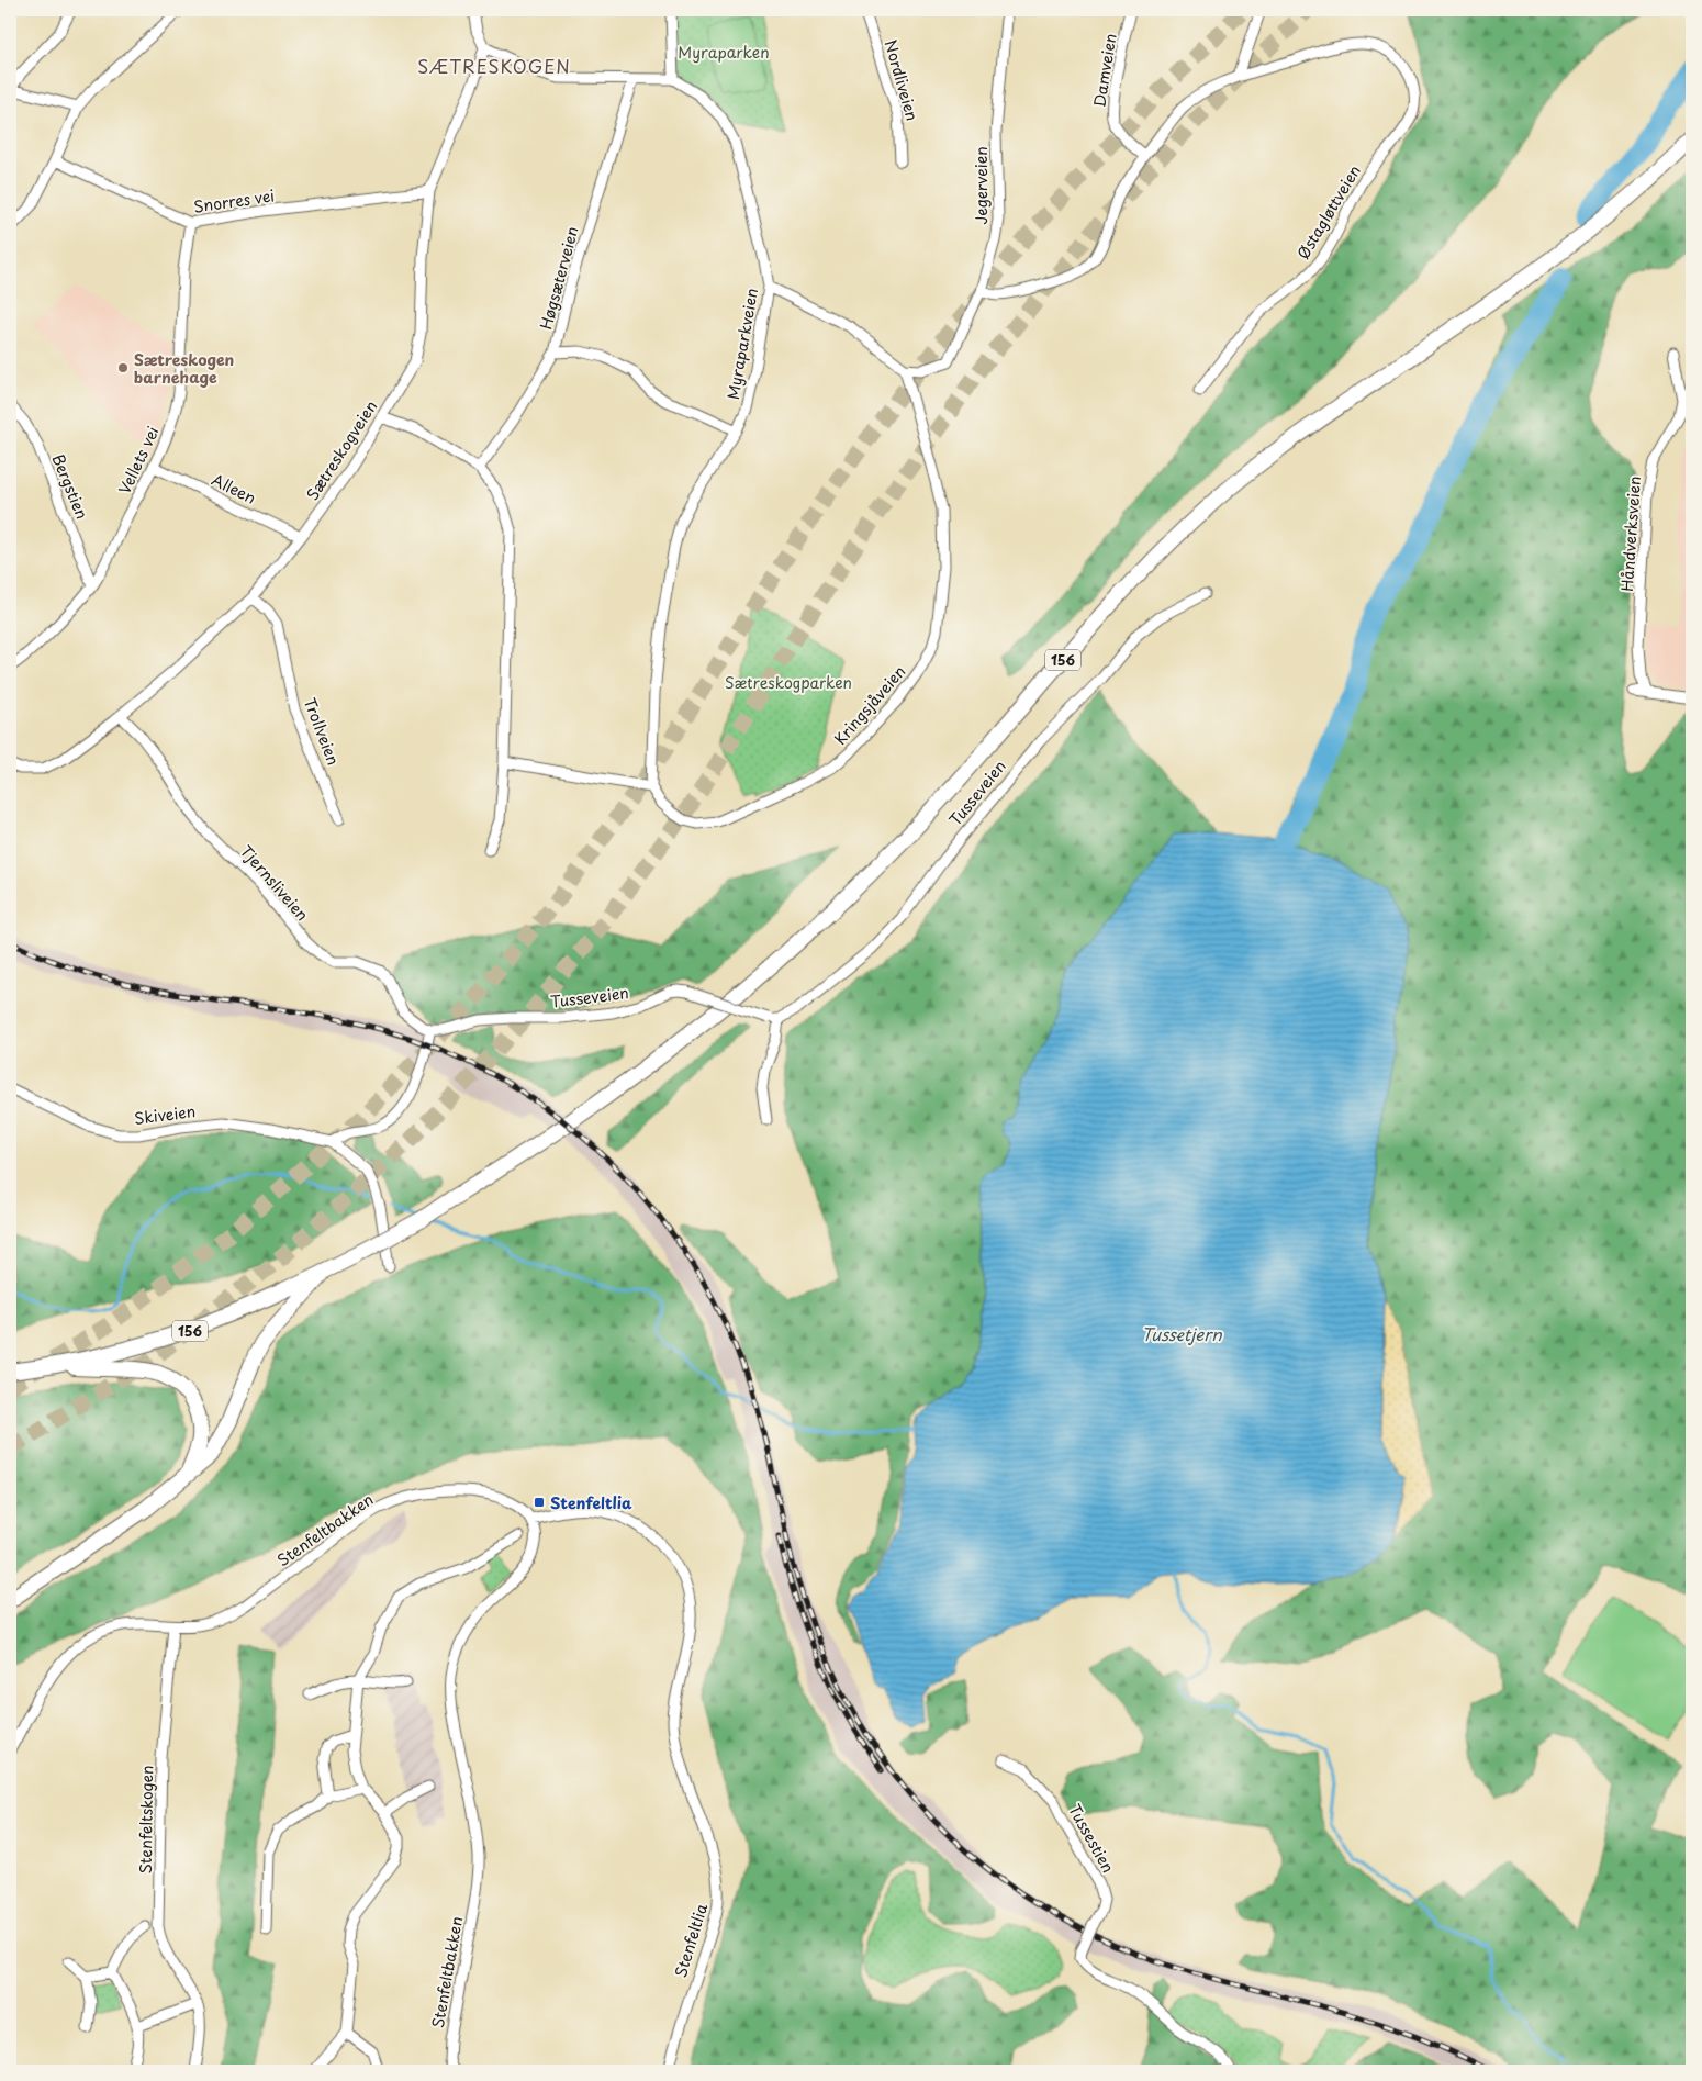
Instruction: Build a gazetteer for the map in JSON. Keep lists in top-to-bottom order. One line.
{"streets":{"main road":["156"],"street":["Damveien","Nordliveien","Jegerveien","Snorres vei","Østagløttveien","Høgsæterveien","Myraparkveien","Sætreskogveien","Vellets vei","Bergstien","Alleen","Håndverksveien","Kringsjåveien","Trollveien","Tusseveien","Tjernsliveien","Skiveien","Stenfeltbakken","Stenfeltskogen","Tussestien","Stenfeltlia"]},"crossings":[["Damveien","Østagløttveien"],["Jegerveien","Østagløttveien"],["Jegerveien","Kringsjåveien"],["Snorres vei","Sætreskogveien"],["Snorres vei","Vellets vei"],["Myraparkveien","Kringsjåveien"],["Sætreskogveien","Alleen"],["Sætreskogveien","Trollveien"],["Sætreskogveien","Tjernsliveien"],["Vellets vei","Bergstien"],["Vellets vei","Alleen"],["Tusseveien","Tjernsliveien"],["Stenfeltbakken","Stenfeltskogen"],["Stenfeltbakken","Stenfeltlia"]],"districts":["SÆTRESKOGEN"],"water":["Tussetjern"],"parks":["Myraparken","Sætreskogparken"],"places":{"other":["Sætreskogen barnehage"],"transit":["Stenfeltlia"]}}
